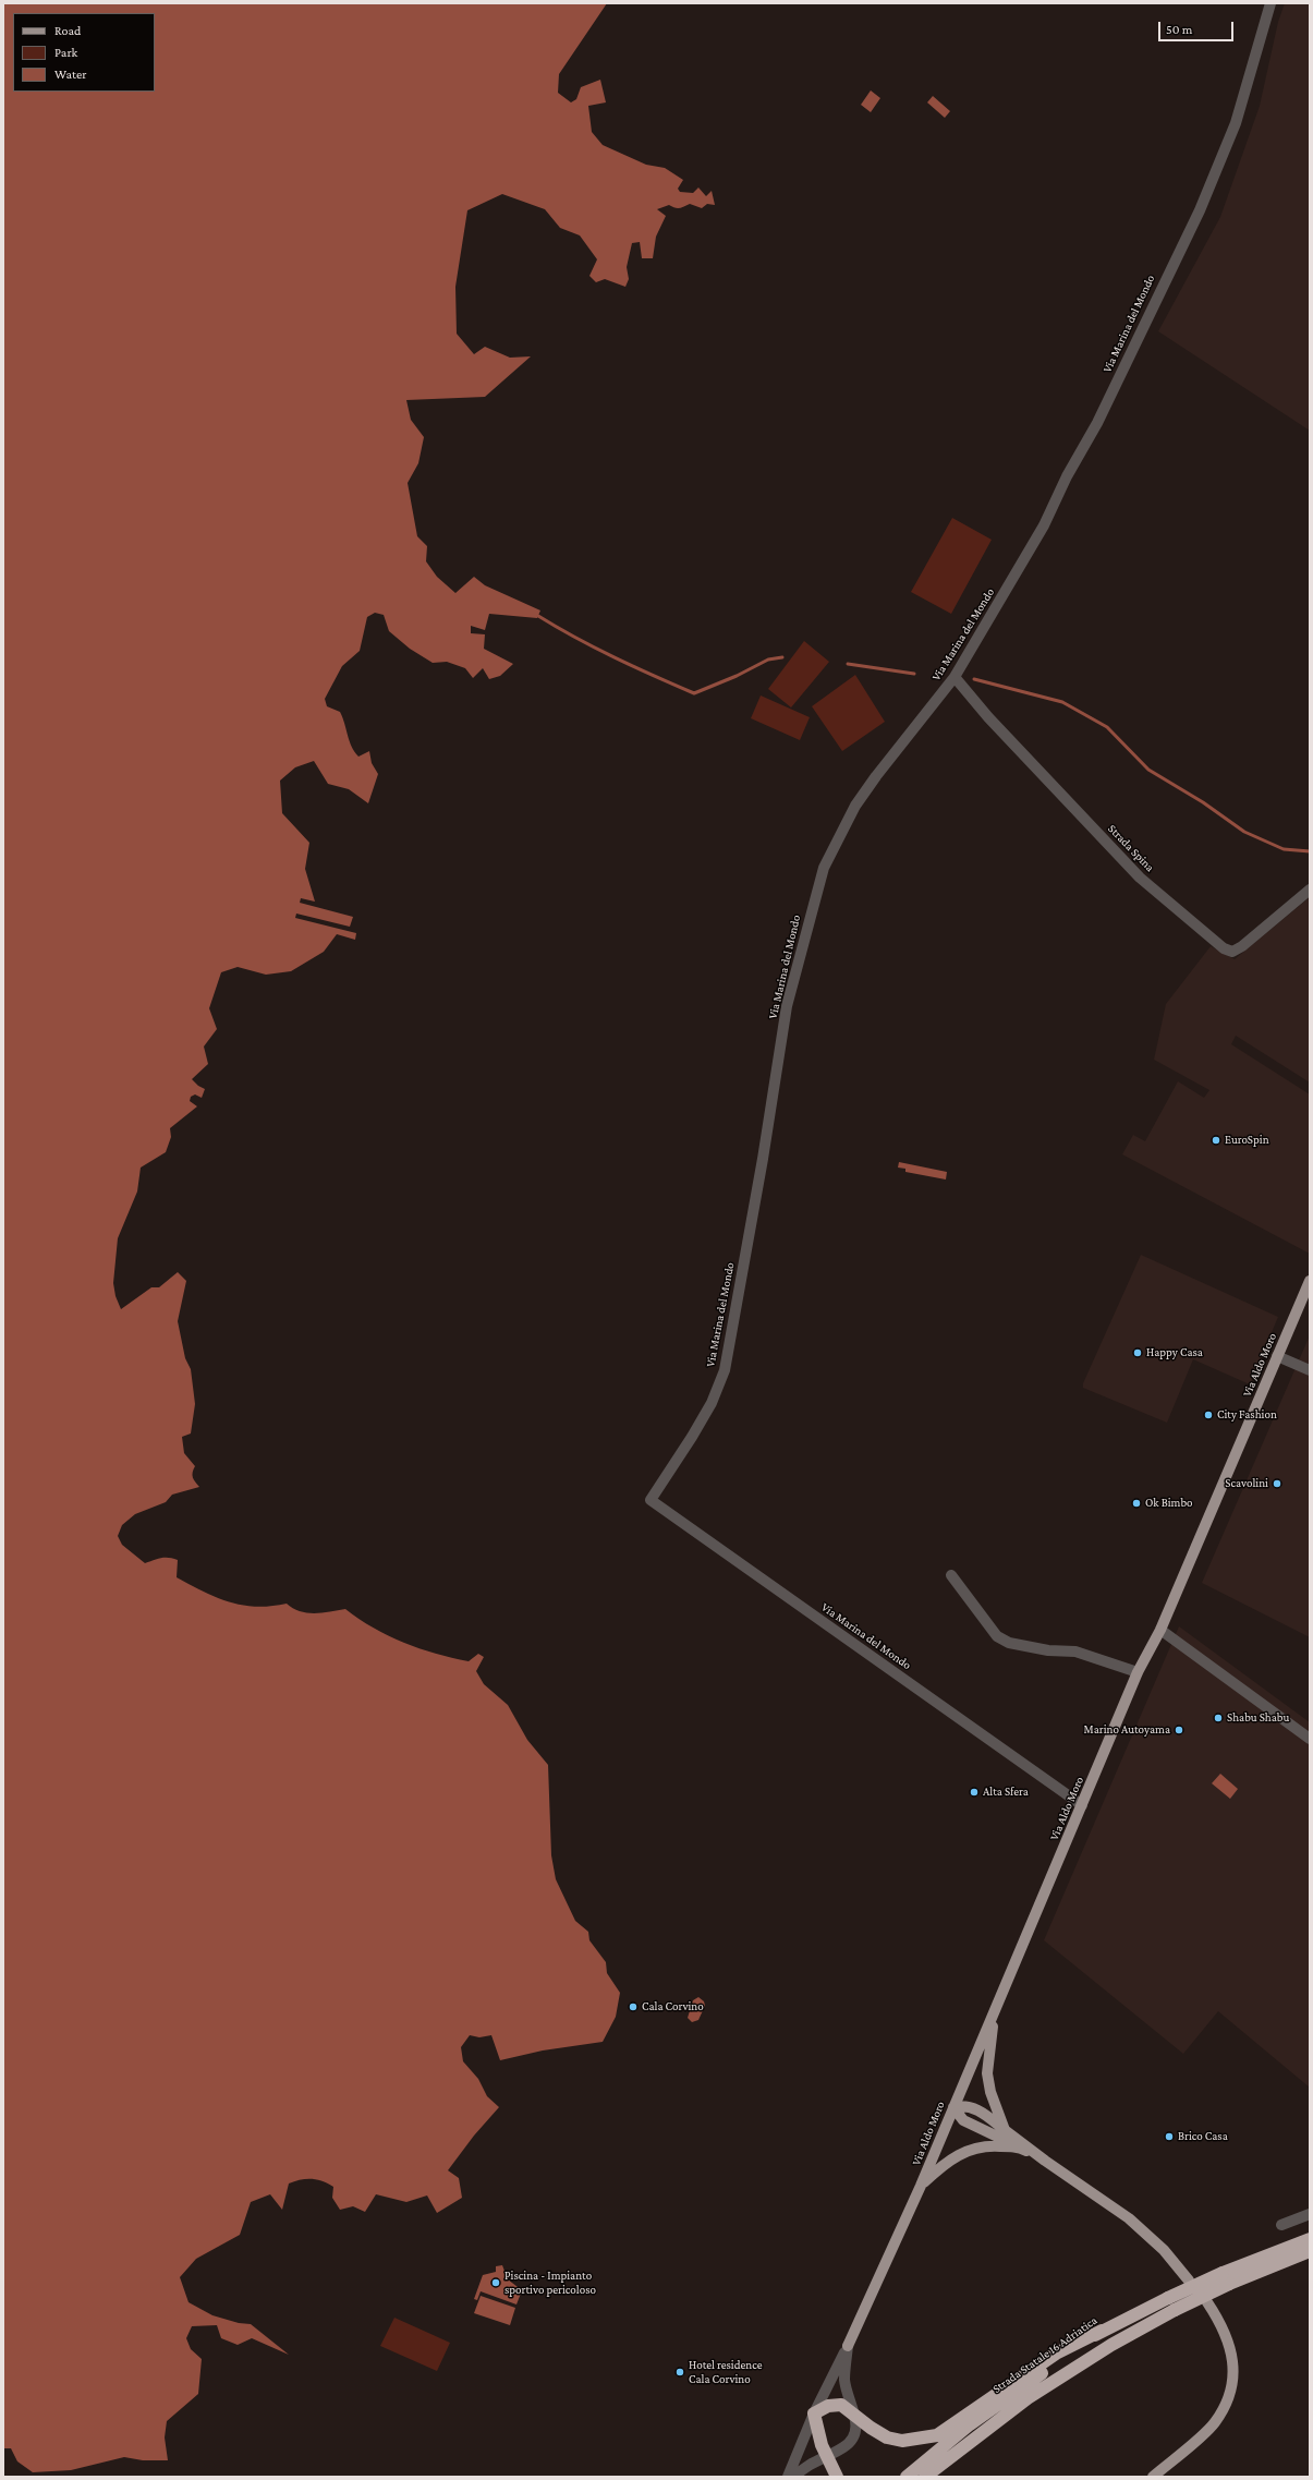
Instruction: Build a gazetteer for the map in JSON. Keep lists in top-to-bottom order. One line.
{"streets":{"highway":["Strada Statale 16 Adriatica"],"main road":["Via Aldo Moro"],"street":["Via Marina del Mondo","Strada Spina"]},"crossings":[["Via Marina del Mondo","Strada Spina"],["Via Marina del Mondo","Via Aldo Moro"]],"places":["EuroSpin","Happy Casa","City Fashion","Scavolini","Ok Bimbo","Shabu Shabu","Marino Autoyama","Alta Sfera","Cala Corvino","Brico Casa","Piscina - Impianto sportivo pericoloso","Hotel residence Cala Corvino"],"legend":["Road","Park","Water"],"scale_bar":"50 m"}
